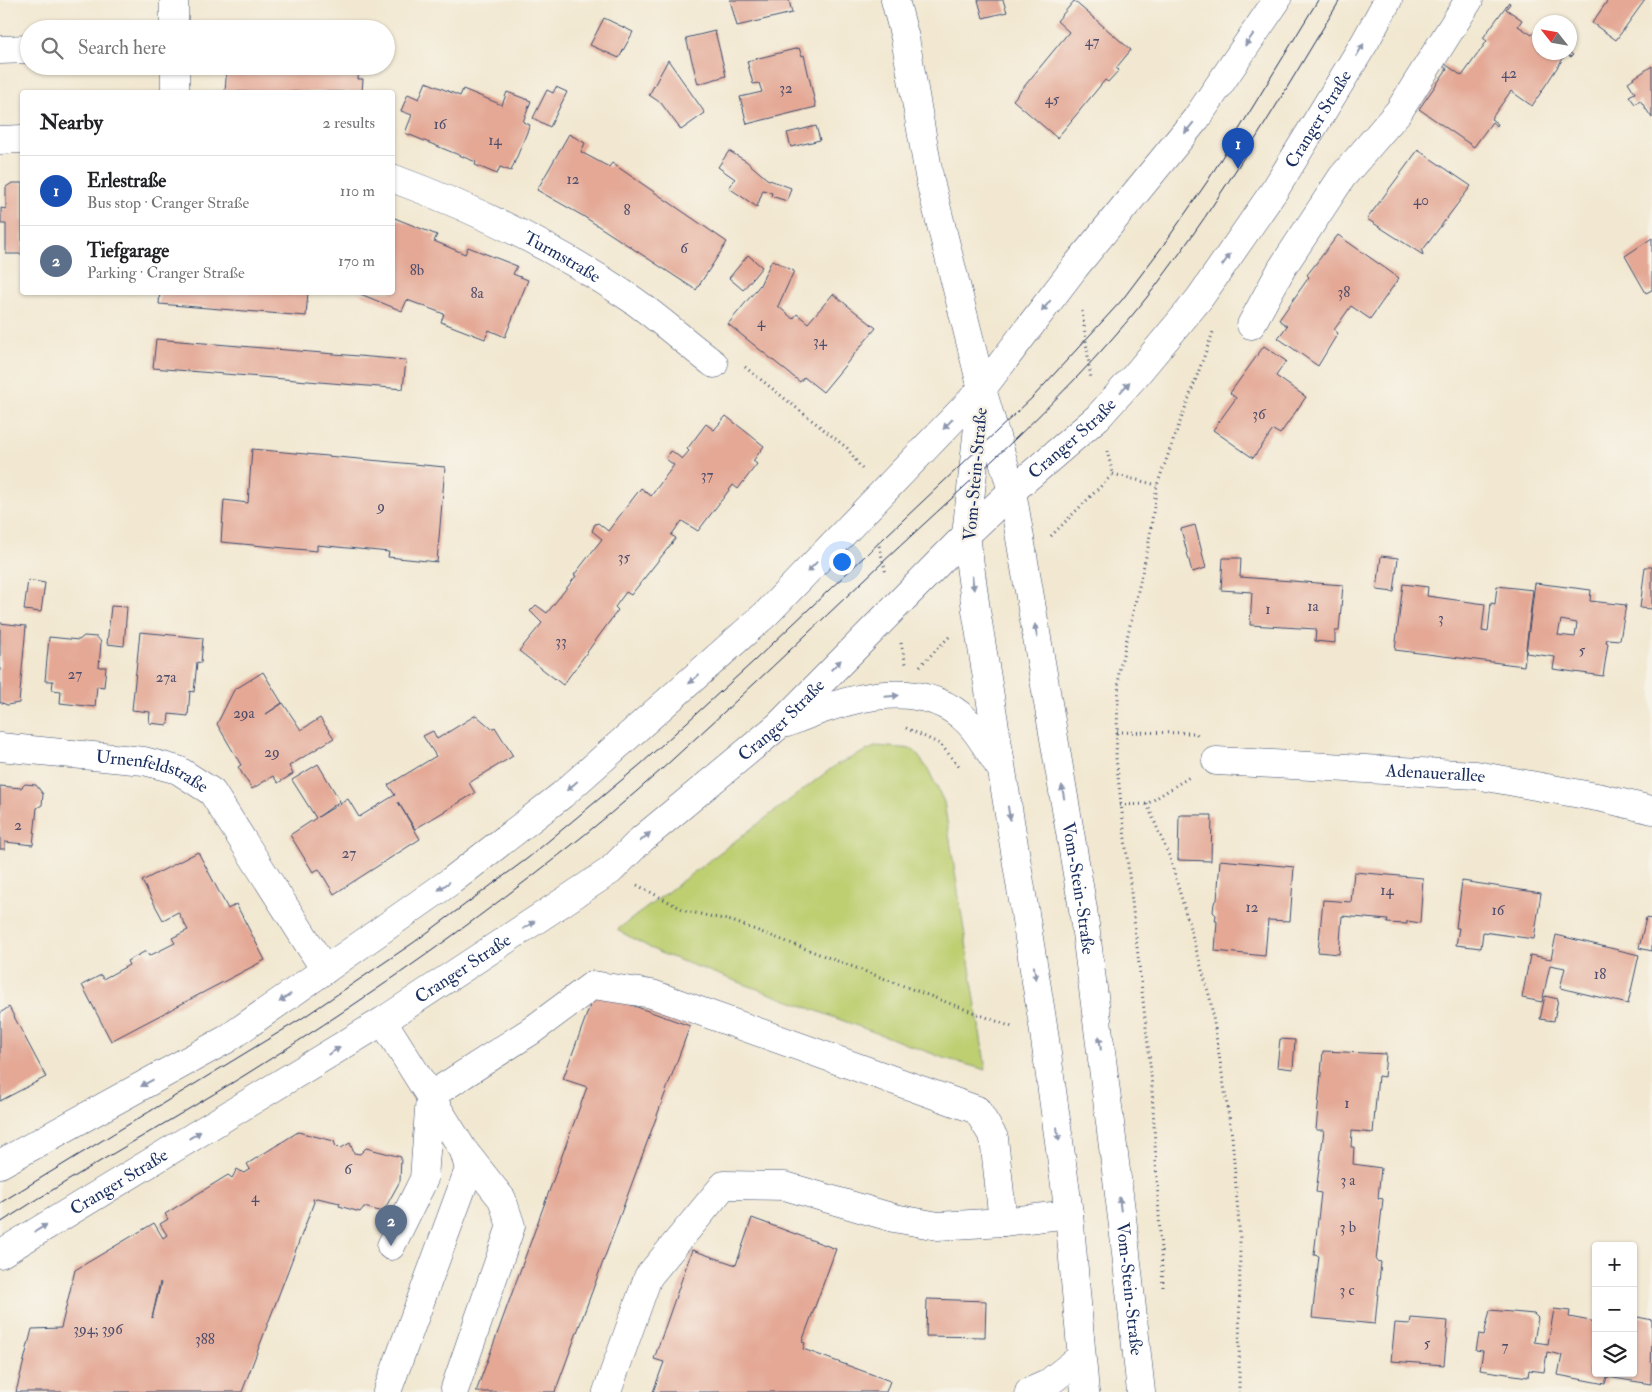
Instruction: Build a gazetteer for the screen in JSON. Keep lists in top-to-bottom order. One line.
{"streets":{"main road":["Cranger Straße","Turmstraße","Vom-Stein-Straße","Adenauerallee","Urnenfeldstraße"]},"crossings":[["Cranger Straße","Vom-Stein-Straße"]],"house_numbers":["47","42","32","45","16","14","12","40","8","6","8b","38","8a","4","34","36","37","9","35","1a","1","3","33","5","27","27a","29a","29","2","27","14","12","16","18","1","6","3 a","4","3 b","3 c","394; 396","388","5","7"],"north":"top left","page":{"search":"Search here","heading":["Nearby","2 results"],"pins":["1","2"],"list":[{"mark":"1","name":"Erlestraße","note":"Bus stop · Cranger Straße","value":"110 m"},{"mark":"2","name":"Tiefgarage","note":"Parking · Cranger Straße","value":"170 m"}],"map_buttons":["+","−"]}}
